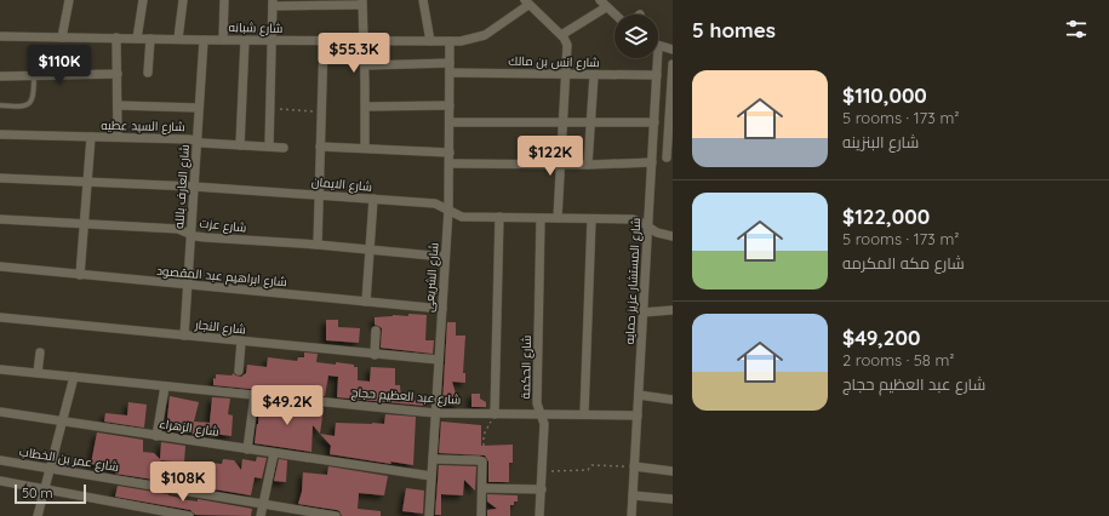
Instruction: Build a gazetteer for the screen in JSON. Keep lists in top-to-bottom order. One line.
{"streets":{"street":["شارع شبانه","شارع انس بن مالك","شارع السيد عطيه","شارع الايمان","شارع العارف بالله","شارع عزت","شارع ابراهيم عبد المقصود","شارع الشريعى","شارع المستشار عزيز حمايه","شارع النجار","شارع الحكمة","شارع عبد العظيم حجاج","شارع الزهراء","شارع عمر بن الخطاب"]},"crossings":[["شارع شبانه","شارع العارف بالله"],["شارع شبانه","شارع الشريعى"],["شارع انس بن مالك","شارع الشريعى"],["شارع انس بن مالك","شارع المستشار عزيز حمايه"],["شارع السيد عطيه","شارع العارف بالله"],["شارع الايمان","شارع العارف بالله"],["شارع الايمان","شارع الشريعى"],["شارع الايمان","شارع المستشار عزيز حمايه"],["شارع الايمان","شارع الحكمة"],["شارع العارف بالله","شارع عزت"],["شارع العارف بالله","شارع ابراهيم عبد المقصود"],["شارع العارف بالله","شارع النجار"],["شارع عزت","شارع الشريعى"],["شارع ابراهيم عبد المقصود","شارع الشريعى"],["شارع الشريعى","شارع النجار"],["شارع الشريعى","شارع عبد العظيم حجاج"],["شارع الشريعى","شارع الزهراء"],["شارع المستشار عزيز حمايه","شارع عبد العظيم حجاج"],["شارع الحكمة","شارع عبد العظيم حجاج"]],"scale_bar":"50 m","page":{"heading":"5 homes","price":["$55.3K","$110K","$122K","$49.2K","$108K"],"list":[{"name":"$110,000","note":"5 rooms · 173 m² · شارع البنزينه"},{"name":"$122,000","note":"5 rooms · 173 m² · شارع مكه المكرمه"},{"name":"$49,200","note":"2 rooms · 58 m² · شارع عبد العظيم حجاج"}],"scale":"50 m"}}
